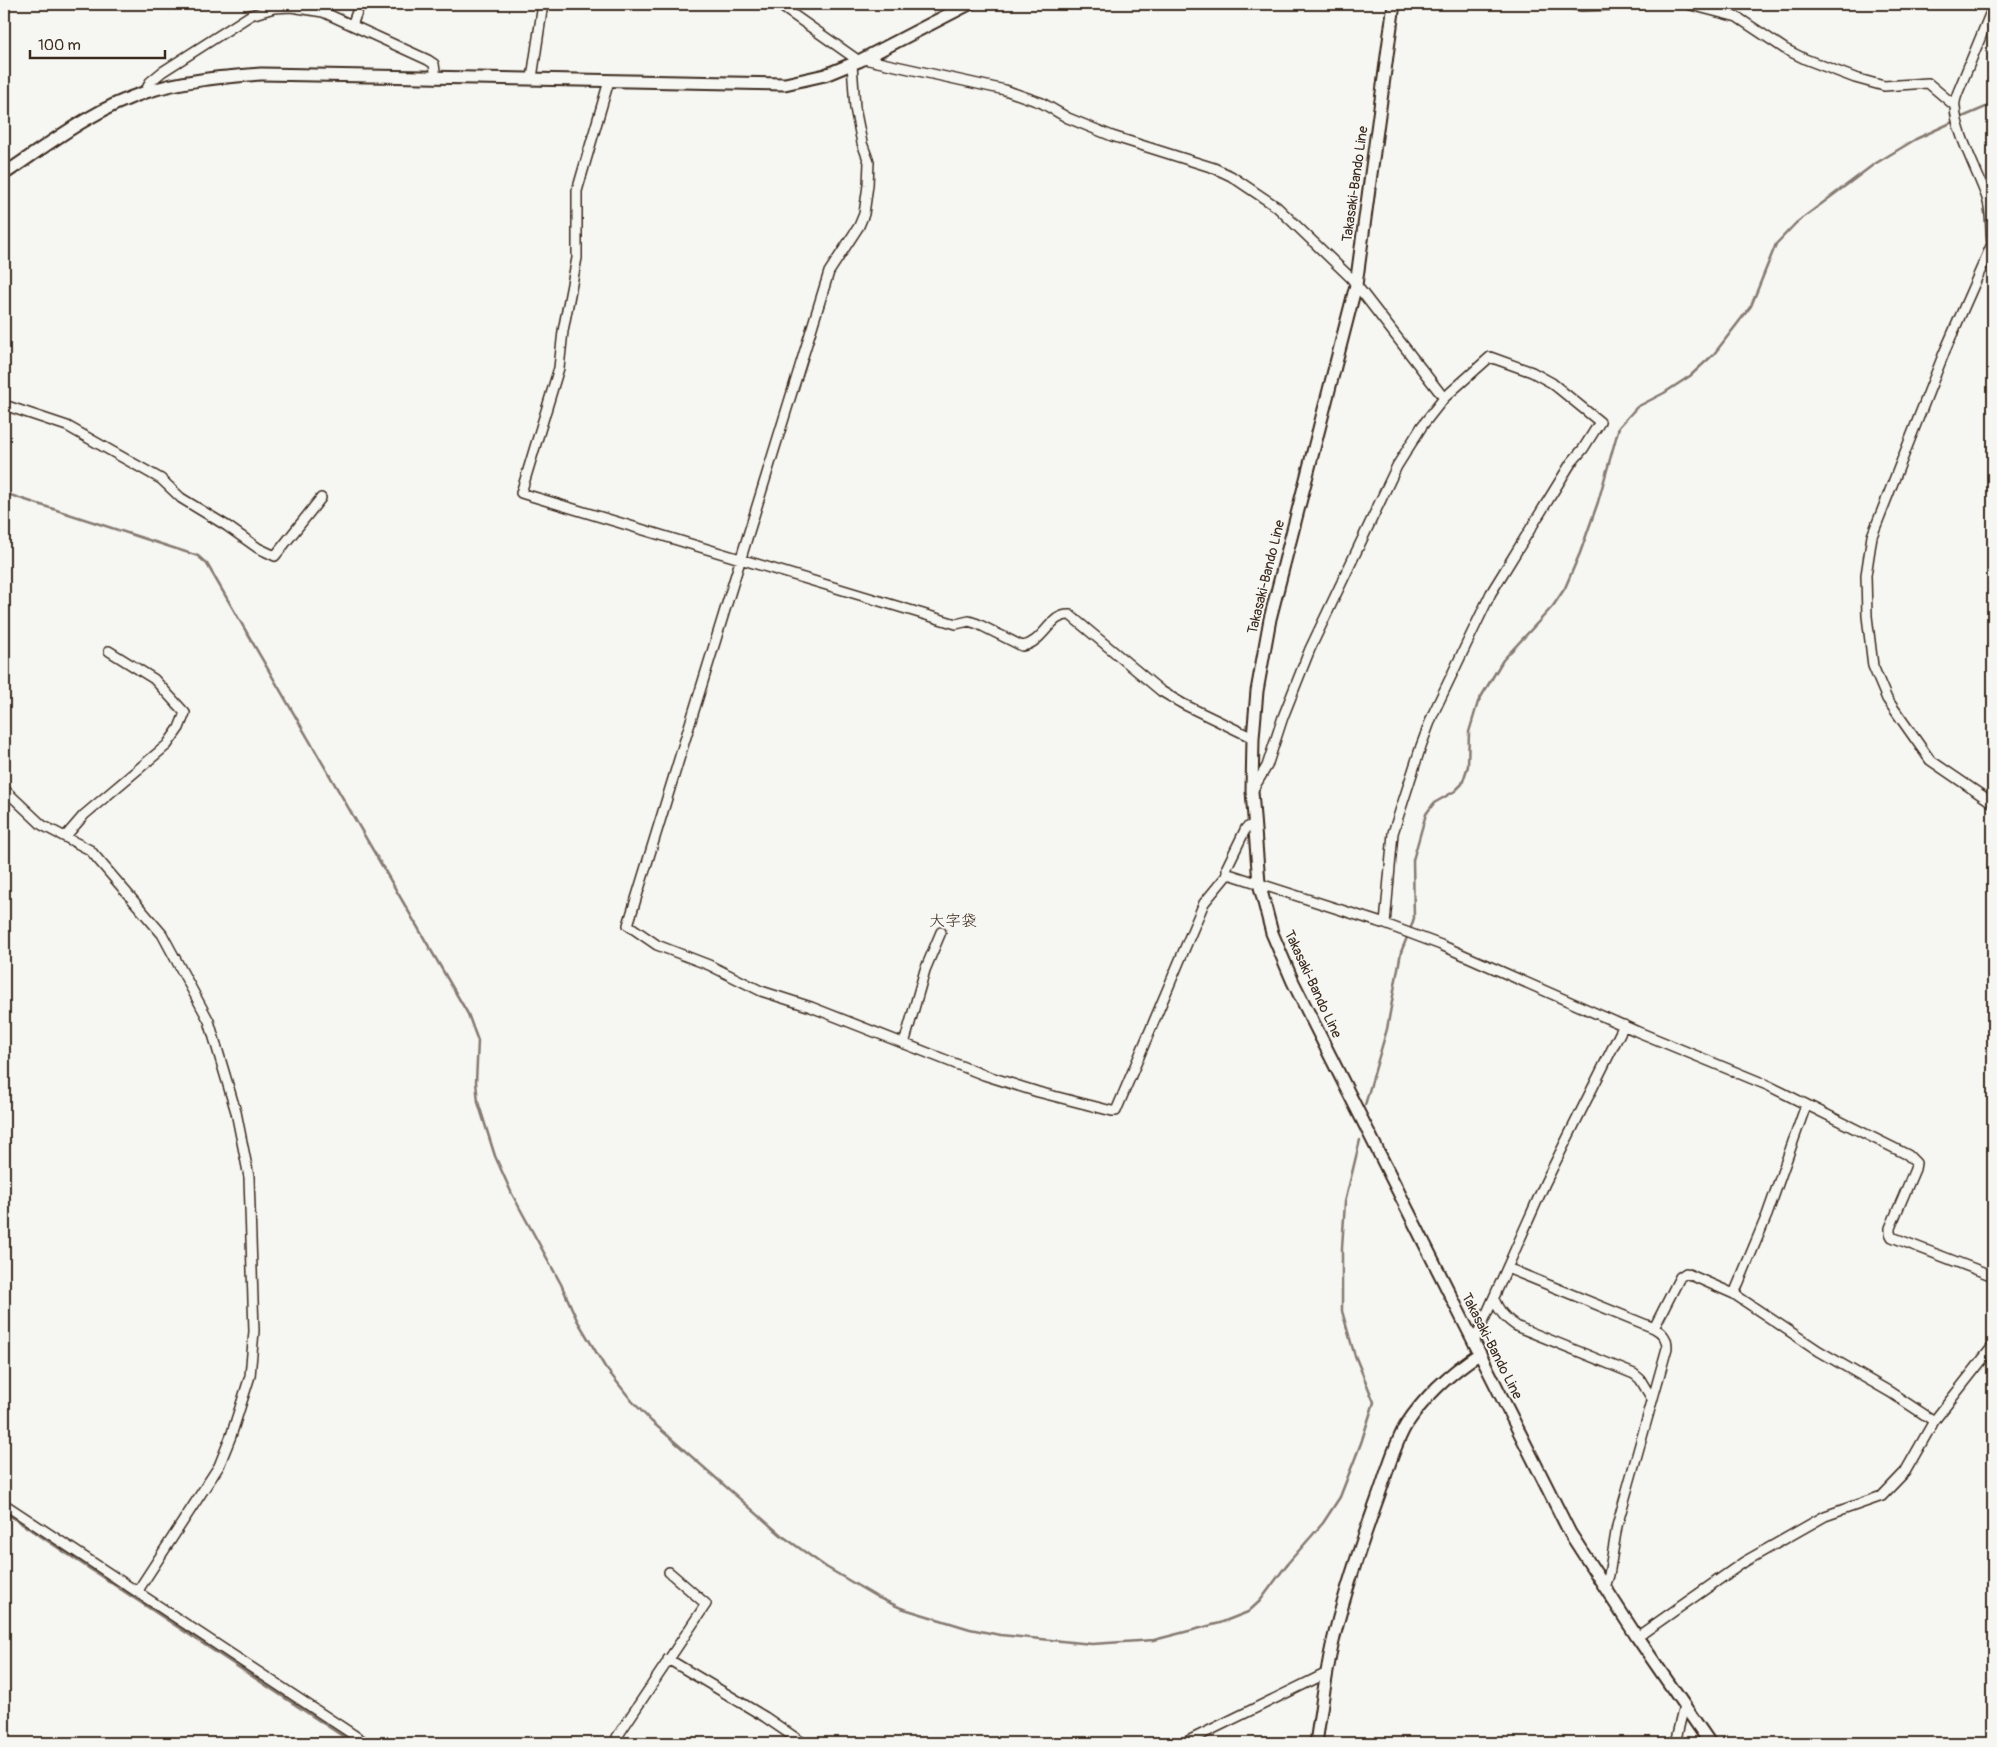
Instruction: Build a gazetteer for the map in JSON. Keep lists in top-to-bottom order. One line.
{"streets":{"main road":["Takasaki-Bando Line"]},"districts":["大字袋"],"scale_bar":"100 m"}
